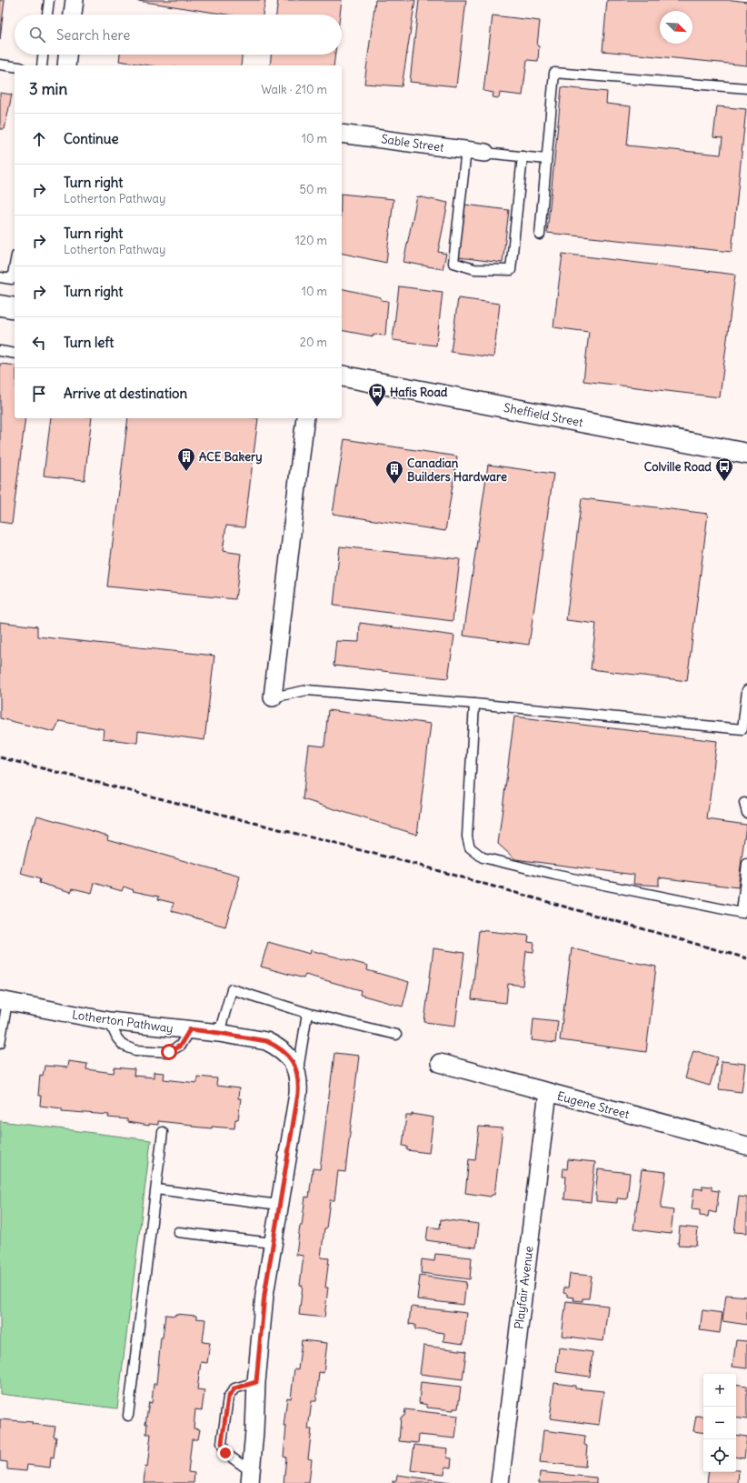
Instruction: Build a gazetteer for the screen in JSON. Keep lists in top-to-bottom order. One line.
{"streets":{"street":["Sable Street","Sheffield Street","Lotherton Pathway","Eugene Street","Playfair Avenue"]},"crossings":[["Eugene Street","Playfair Avenue"]],"places":{"bus stop":["Hafis Road","Colville Road"],"building":["ACE Bakery","Canadian Builders Hardware"]},"north":"bottom right","page":{"search":"Search here","heading":["3 min","Walk · 210 m"],"list":[["Continue","10 m"],["Turn right","Lotherton Pathway","50 m"],["Turn right","Lotherton Pathway","120 m"],["Turn right","10 m"],["Turn left","20 m"],"Arrive at destination"],"map_buttons":["+","−"]}}
